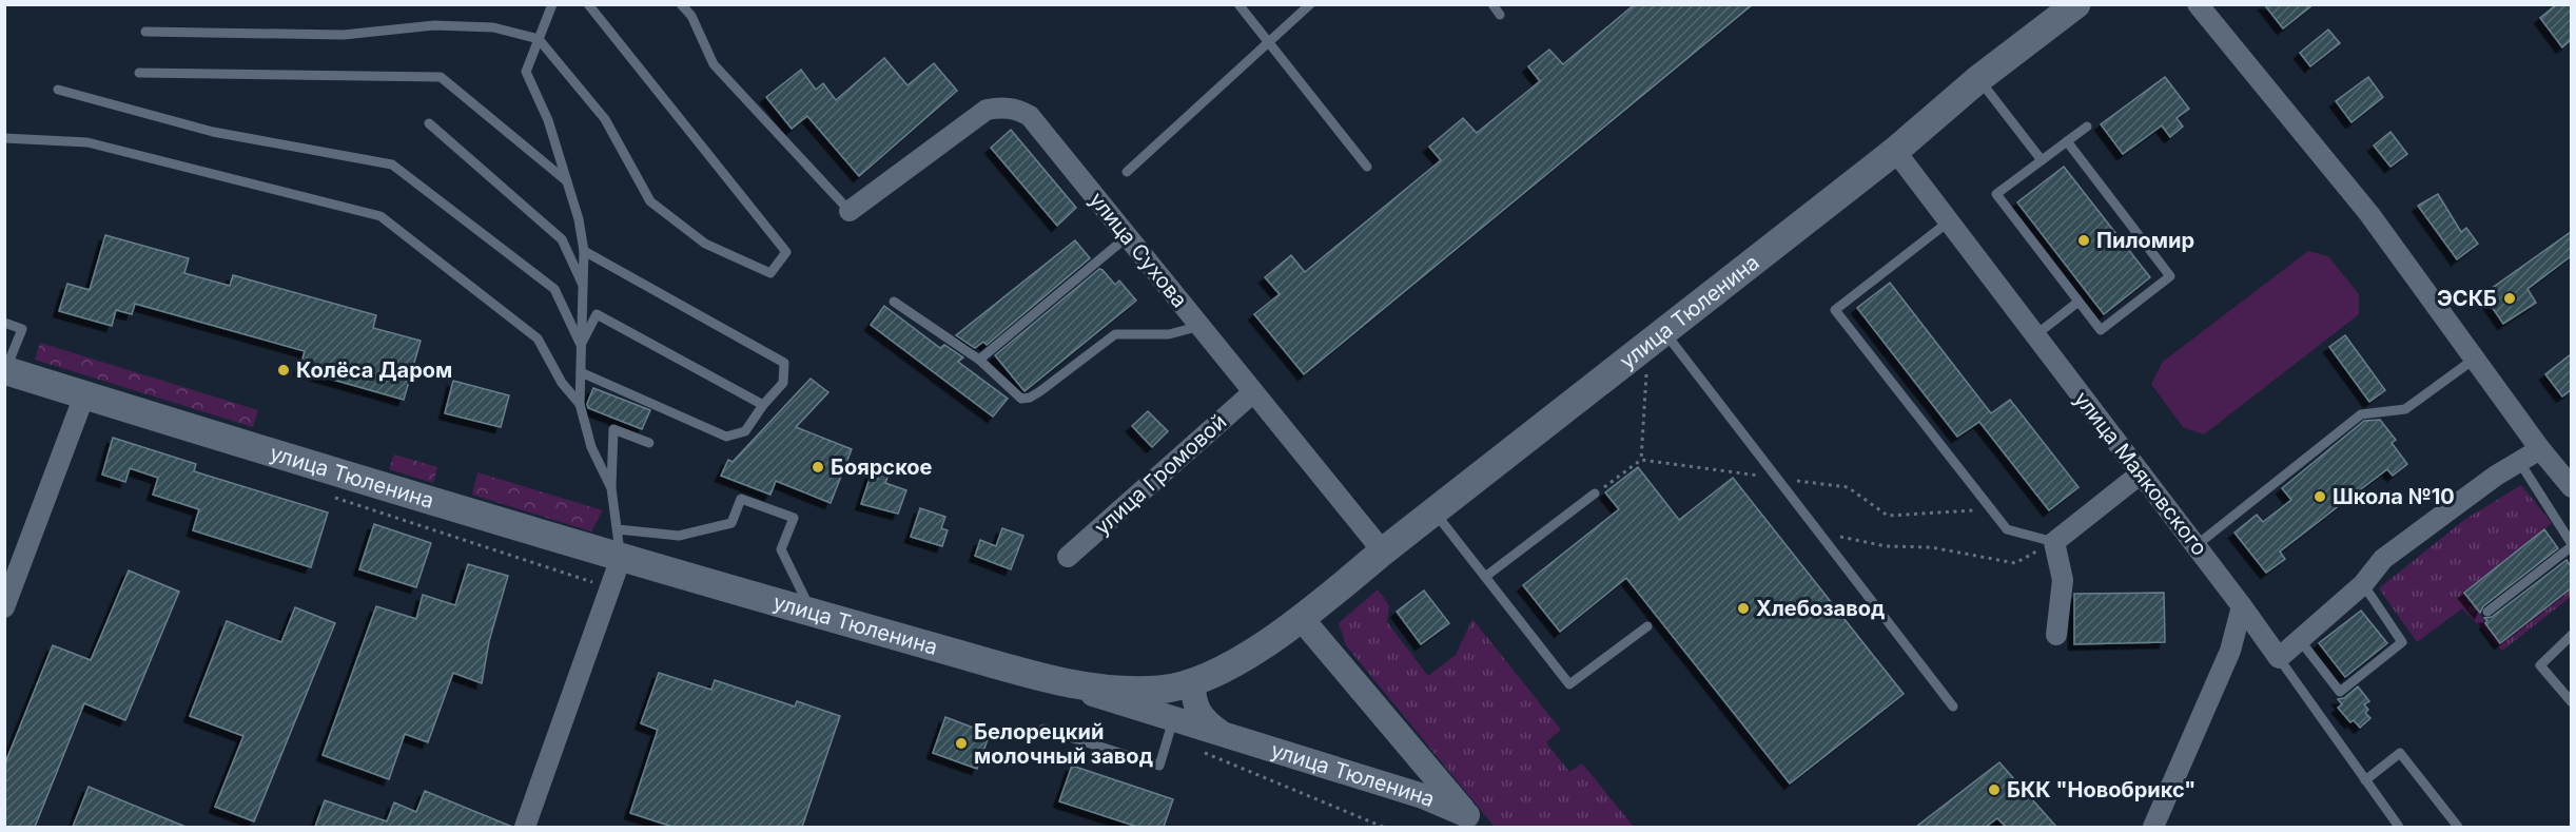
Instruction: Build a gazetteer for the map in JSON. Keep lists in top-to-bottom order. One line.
{"streets":{"main road":["улица Тюленина"],"street":["улица Сухова","улица Маяковского","улица Громовой"]},"crossings":[["улица Сухова","улица Тюленина"],["улица Сухова","улица Громовой"],["улица Тюленина","улица Маяковского"]],"places":["Пиломир","ЭСКБ","Колёса Даром","Боярское","Школа №10","Хлебозавод","Белорецкий молочный завод","БКК \"Новобрикс\""]}
